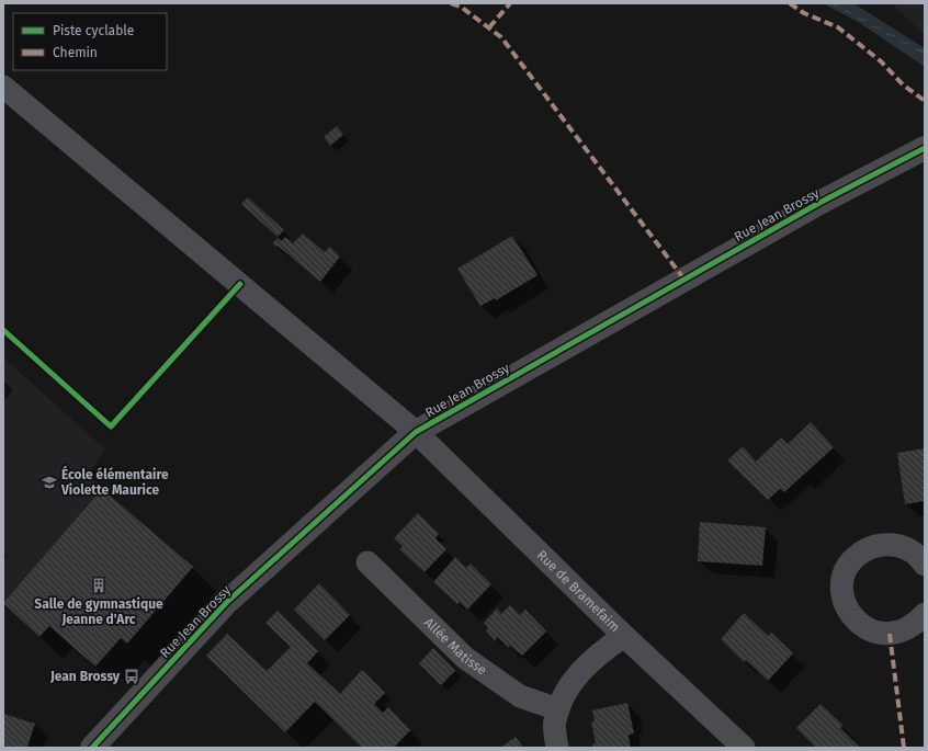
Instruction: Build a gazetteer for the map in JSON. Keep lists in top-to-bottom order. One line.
{"streets":{"street":["Rue Jean Brossy","Rue de Bramefaim","Allée Matisse"]},"crossings":[["Rue Jean Brossy","Rue de Bramefaim"]],"places":{"school or university":["École élémentaire Violette Maurice"],"building":["Salle de gymnastique Jeanne d'Arc"],"bus stop":["Jean Brossy"]},"legend":["Piste cyclable","Chemin"]}
